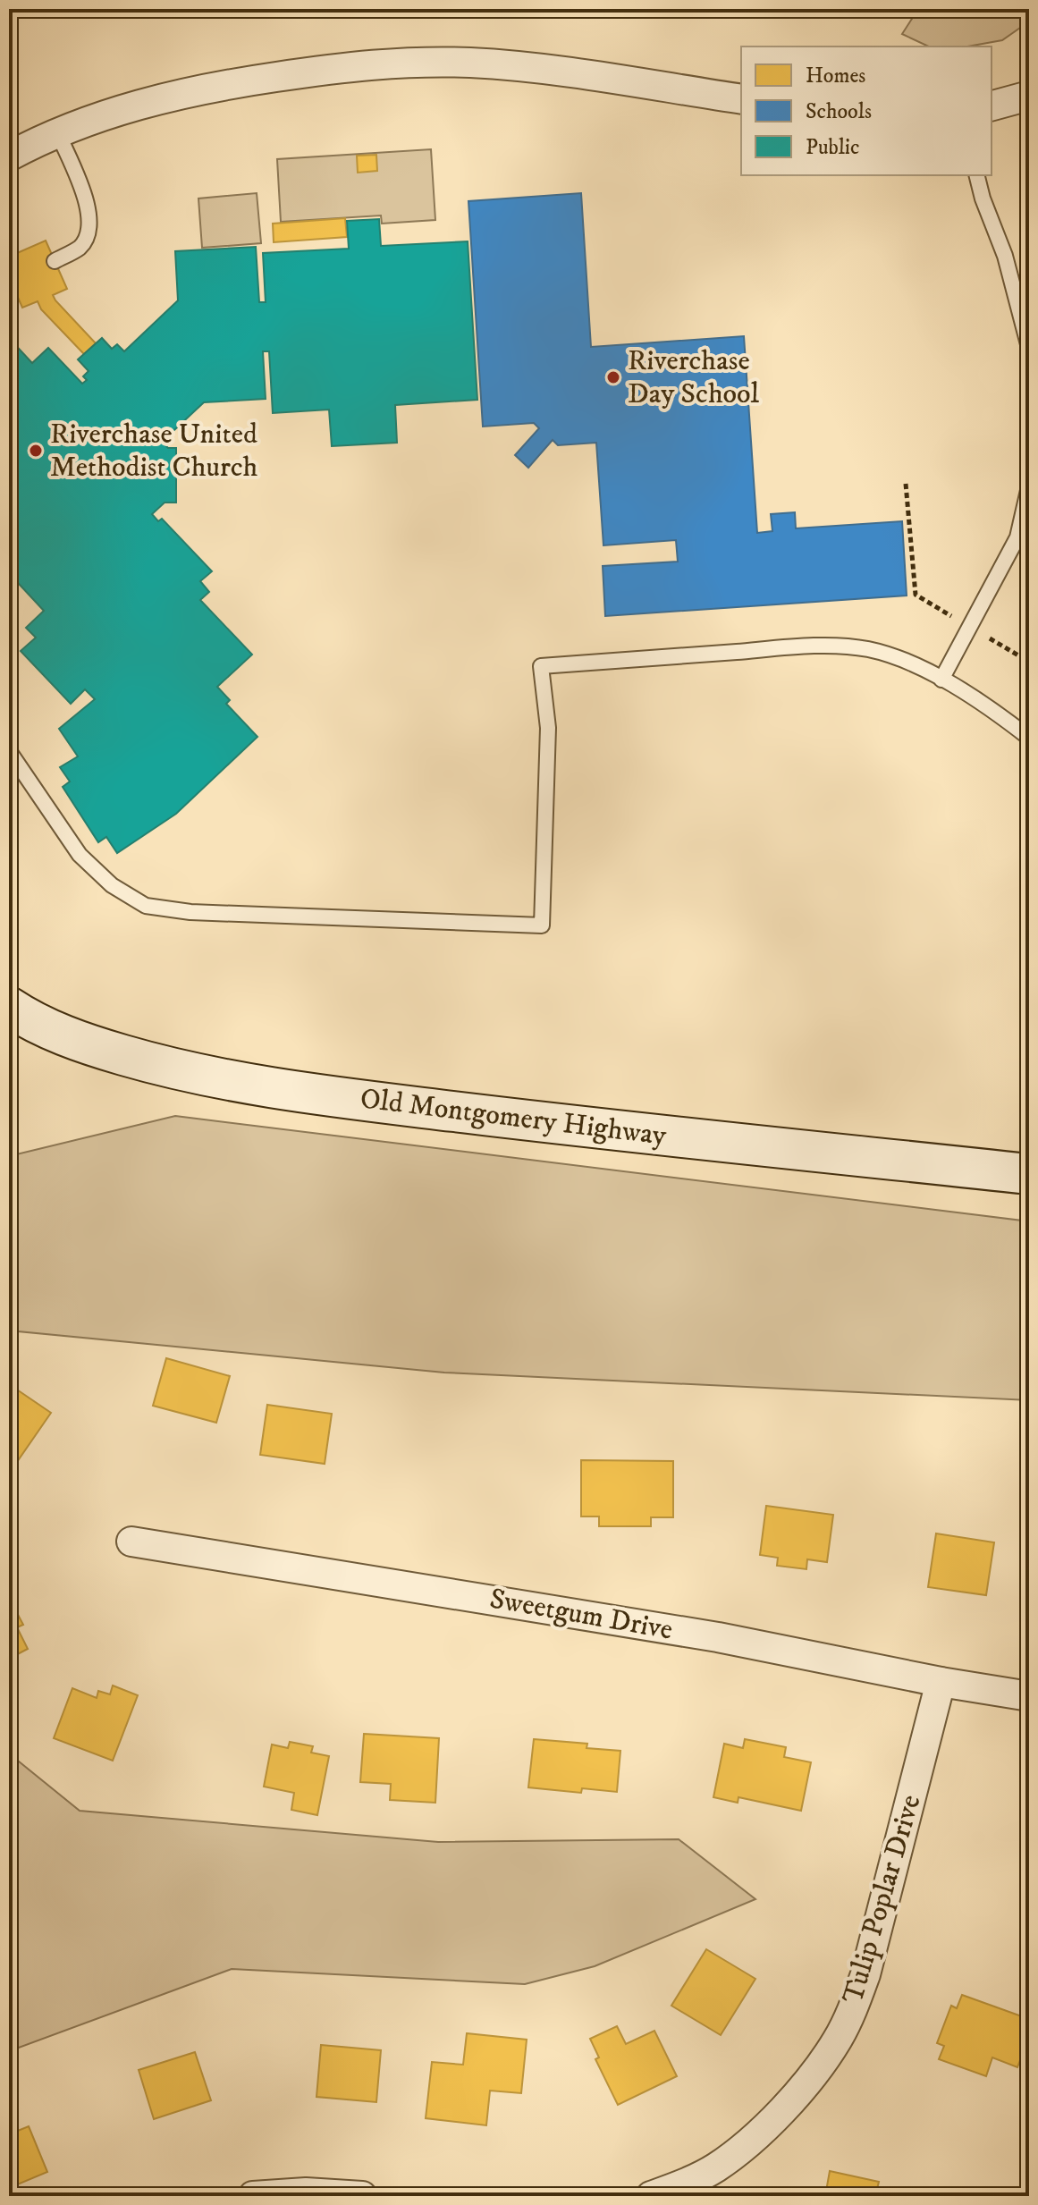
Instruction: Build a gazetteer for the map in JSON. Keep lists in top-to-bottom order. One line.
{"streets":{"street":["Old Montgomery Highway","Sweetgum Drive","Tulip Poplar Drive"]},"crossings":[["Sweetgum Drive","Tulip Poplar Drive"]],"places":["Riverchase Day School","Riverchase United Methodist Church"],"legend":["Homes","Schools","Public"]}
